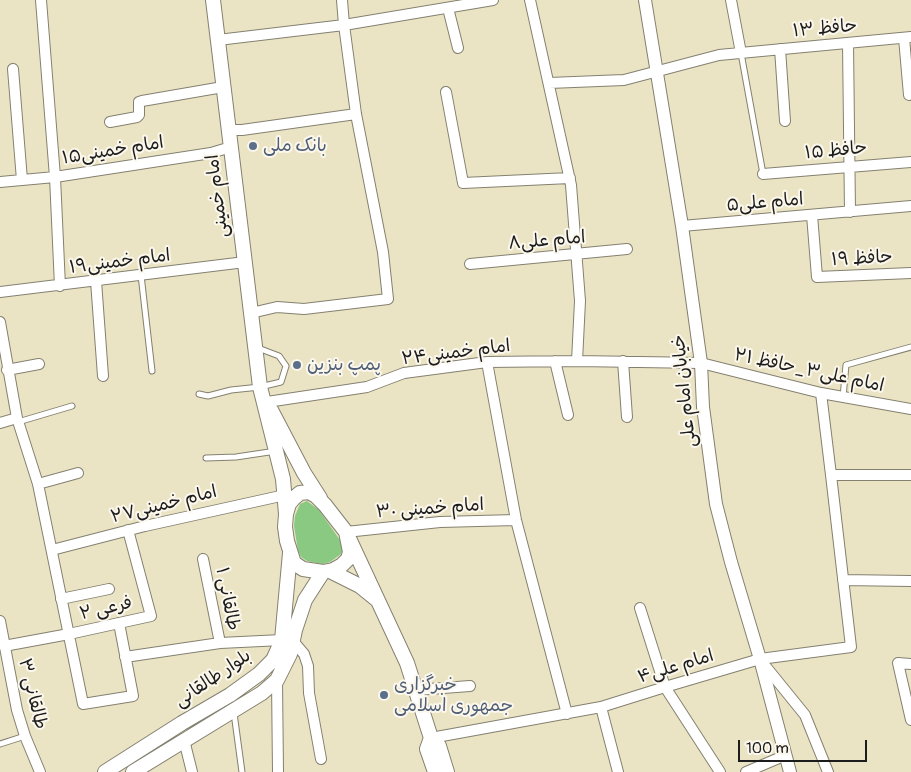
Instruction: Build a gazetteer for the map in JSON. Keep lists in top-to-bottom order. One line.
{"streets":{"main road":["امام خمینی","بلوار طالقانی"],"street":["حافظ ۱۳","امام خمینی۱۵","حافظ ۱۵","امام علی۵","امام علی۸","حافظ ۱۹","امام خمینی۱۹","امام خمینی۲۴","امام علی۳_حافظ ۲۱","خیابان امام علی","امام خمینی۲۷","امام خمینی ۳۰","طالقانی ۱","فرعی ۲","امام علی۴","طالقانی ۳"]},"crossings":[["حافظ ۱۳","خیابان امام علی"],["امام خمینی۱۵","امام خمینی"],["امام خمینی","امام خمینی۱۹"],["امام خمینی","امام خمینی۲۴"],["امام خمینی","امام خمینی۲۷"],["امام خمینی","امام خمینی ۳۰"],["امام خمینی","بلوار طالقانی"],["امام علی۵","حافظ ۱۹"],["امام علی۵","خیابان امام علی"],["امام خمینی۲۴","امام علی۳_حافظ ۲۱"],["امام علی۳_حافظ ۲۱","خیابان امام علی"],["خیابان امام علی","امام علی۴"],["امام خمینی۲۷","فرعی ۲"],["امام خمینی ۳۰","بلوار طالقانی"],["طالقانی ۱","بلوار طالقانی"],["فرعی ۲","طالقانی ۳"]],"places":["بانک ملی","پمپ بنزین","خبرگزاری جمهوری اسلامی"],"scale_bar":"100 m"}
